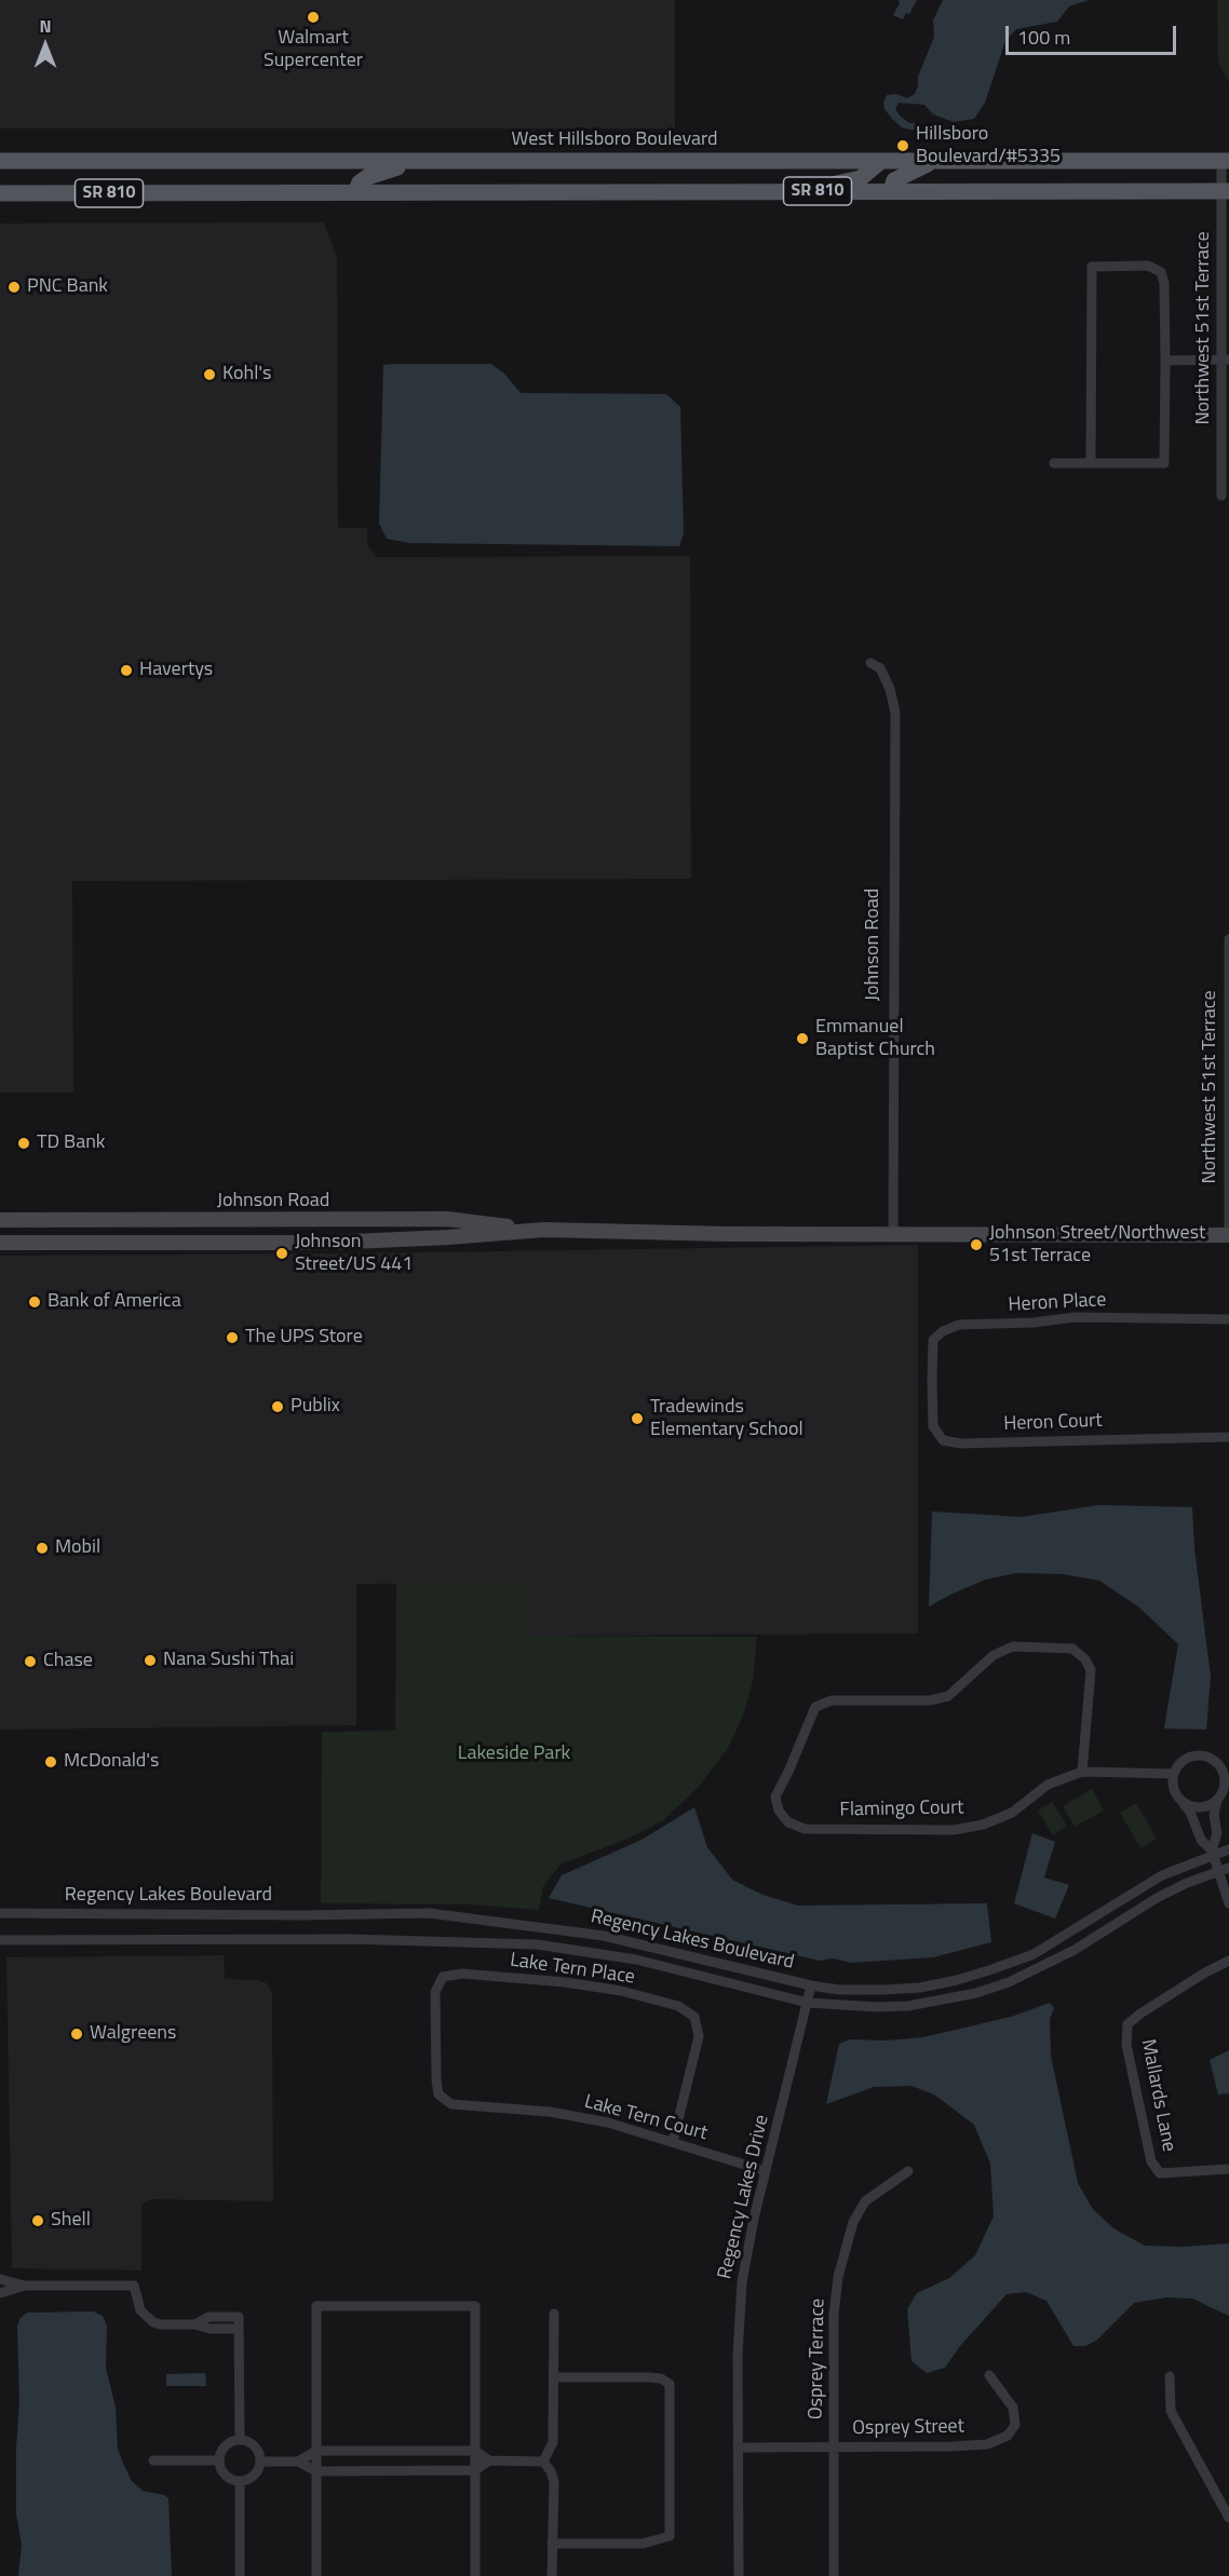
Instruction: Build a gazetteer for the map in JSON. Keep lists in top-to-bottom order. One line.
{"streets":{"main road":["West Hillsboro Boulevard","SR 810"],"street":["Northwest 51st Terrace","Johnson Road","Heron Place","Heron Court","Flamingo Court","Regency Lakes Boulevard","Lake Tern Place","Mallards Lane","Lake Tern Court","Regency Lakes Drive","Osprey Terrace","Osprey Street"]},"crossings":[["West Hillsboro Boulevard","Northwest 51st Terrace"],["SR 810","Northwest 51st Terrace"],["Northwest 51st Terrace","Johnson Road"],["Heron Place","Heron Court"],["Regency Lakes Boulevard","Regency Lakes Drive"],["Lake Tern Place","Lake Tern Court"],["Lake Tern Court","Regency Lakes Drive"],["Regency Lakes Drive","Osprey Street"],["Osprey Terrace","Osprey Street"]],"parks":["Lakeside Park"],"places":["Walmart Supercenter","Hillsboro Boulevard/#5335","PNC Bank","Kohl's","Havertys","Emmanuel Baptist Church","TD Bank","Johnson Street/Northwest 51st Terrace","Johnson Street/US 441","Bank of America","The UPS Store","Publix","Tradewinds Elementary School","Mobil","Nana Sushi Thai","Chase","McDonald's","Walgreens","Shell"],"scale_bar":"100 m","north":"top"}
